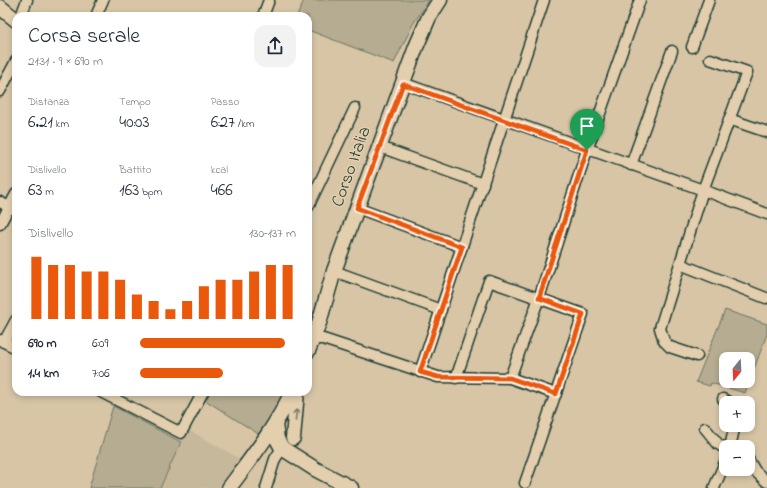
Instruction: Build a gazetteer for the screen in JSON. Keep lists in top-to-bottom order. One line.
{"streets":{"street":["Corso Italia"]},"north":"bottom","page":{"heading":["Corsa serale","21:31 · 9 × 690 m"],"stats":[["Distanza","6.21 km"],["Tempo","40:03"],["Passo","6:27 /km"],["Dislivello","63 m"],["Battito","163 bpm"],["kcal","466"]],"chart":["Dislivello","130–137 m"],"list":[{"name":"690 m","note":"6:09"},{"name":"1.4 km","note":"7:06"}],"map_buttons":["+","−"]}}
